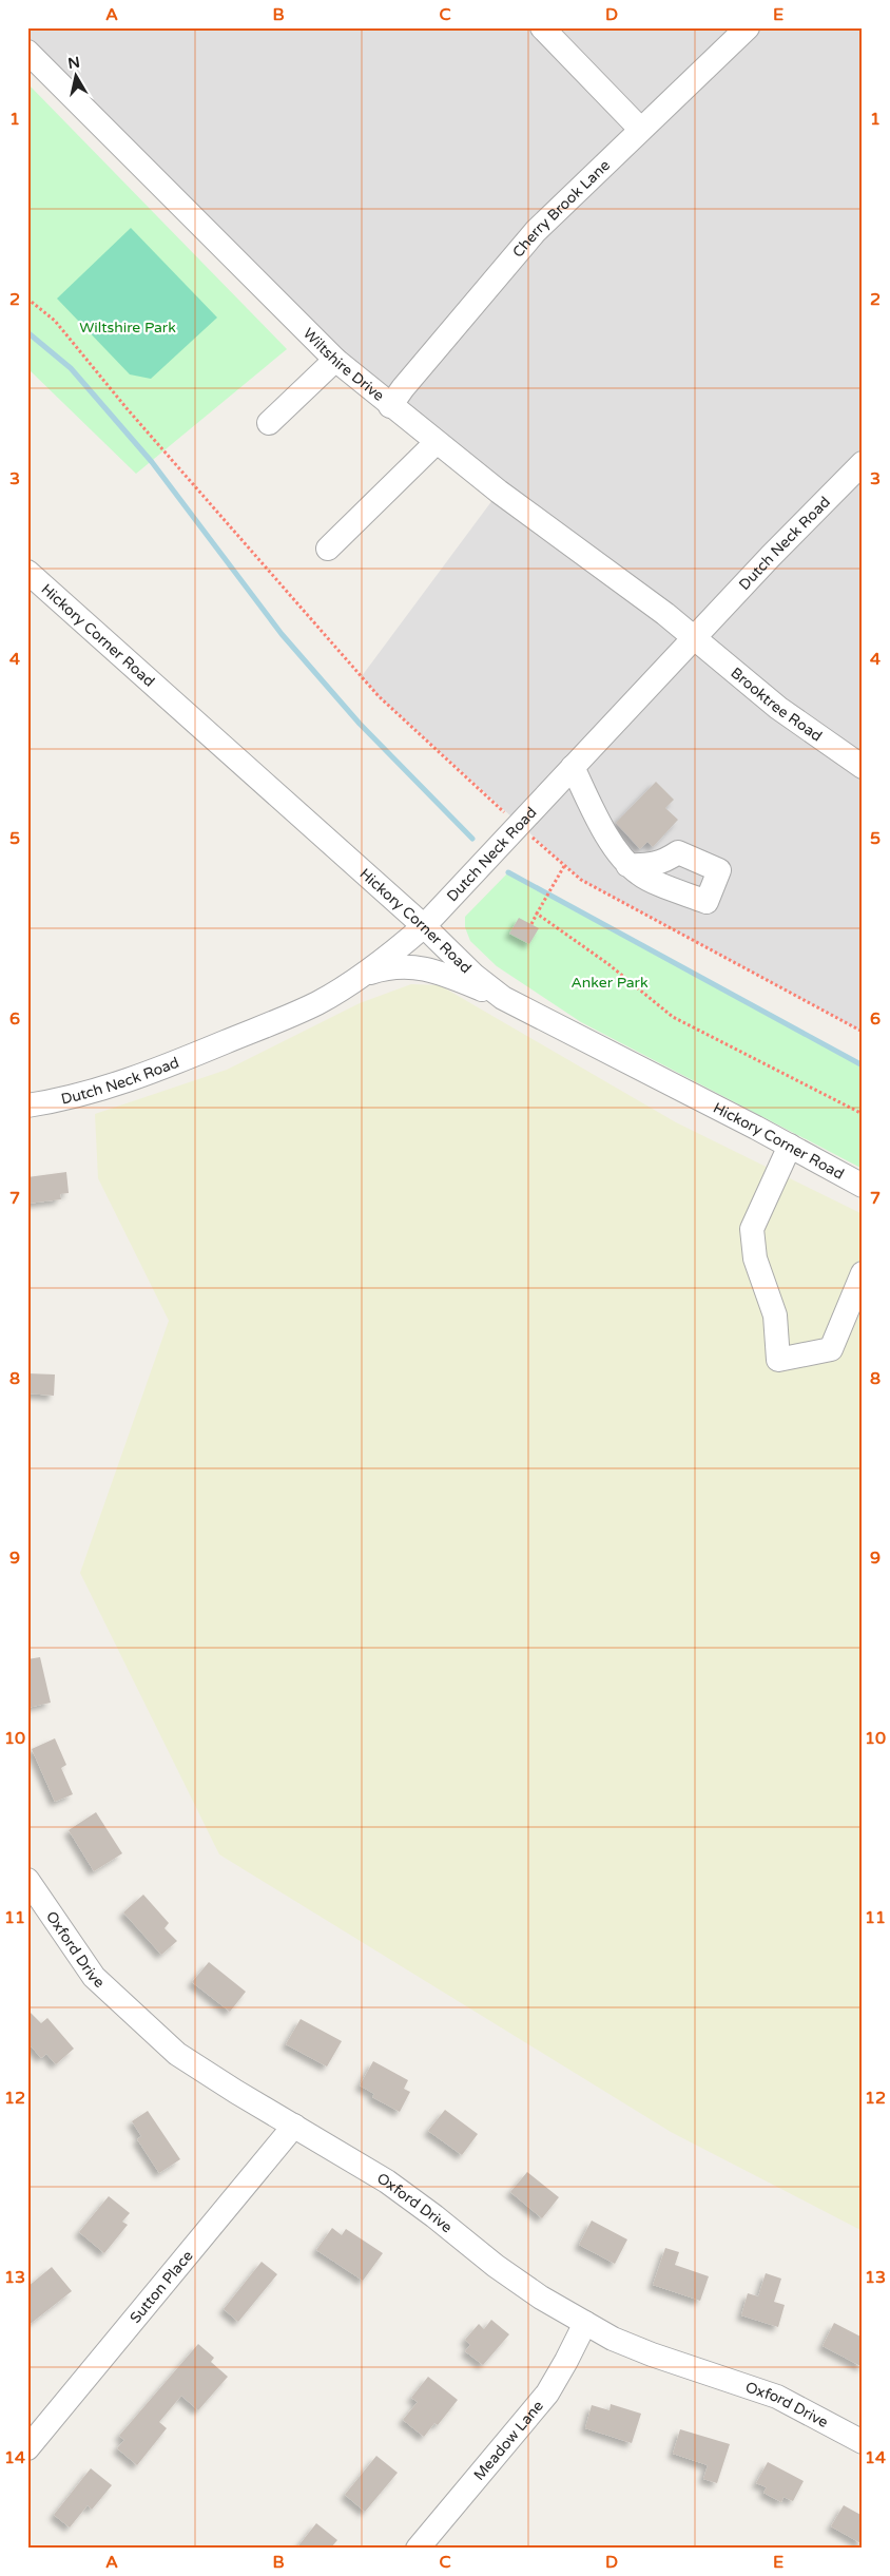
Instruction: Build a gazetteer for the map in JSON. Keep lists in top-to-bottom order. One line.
{"streets":{"street":["Cherry Brook Lane","Wiltshire Drive","Dutch Neck Road","Hickory Corner Road","Brooktree Road","Oxford Drive","Sutton Place","Meadow Lane"]},"crossings":[["Cherry Brook Lane","Wiltshire Drive"],["Wiltshire Drive","Dutch Neck Road"],["Wiltshire Drive","Brooktree Road"],["Dutch Neck Road","Hickory Corner Road"],["Dutch Neck Road","Brooktree Road"],["Oxford Drive","Sutton Place"],["Oxford Drive","Meadow Lane"]],"parks":["Wiltshire Park","Anker Park"],"north":"top","grid":{"columns":["A","B","C","D","E"],"rows":["1","2","3","4","5","6","7","8","9","10","11","12","13","14"]}}
